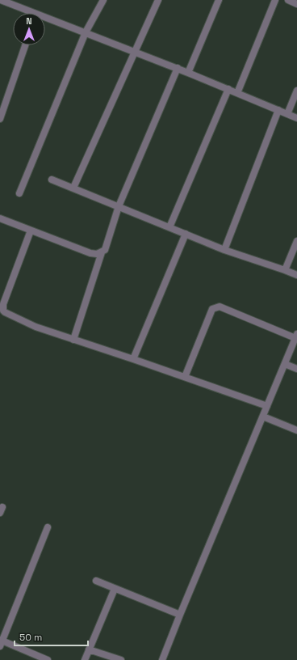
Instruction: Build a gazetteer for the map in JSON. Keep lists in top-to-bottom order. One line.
{"scale_bar":"50 m","north":"top"}
